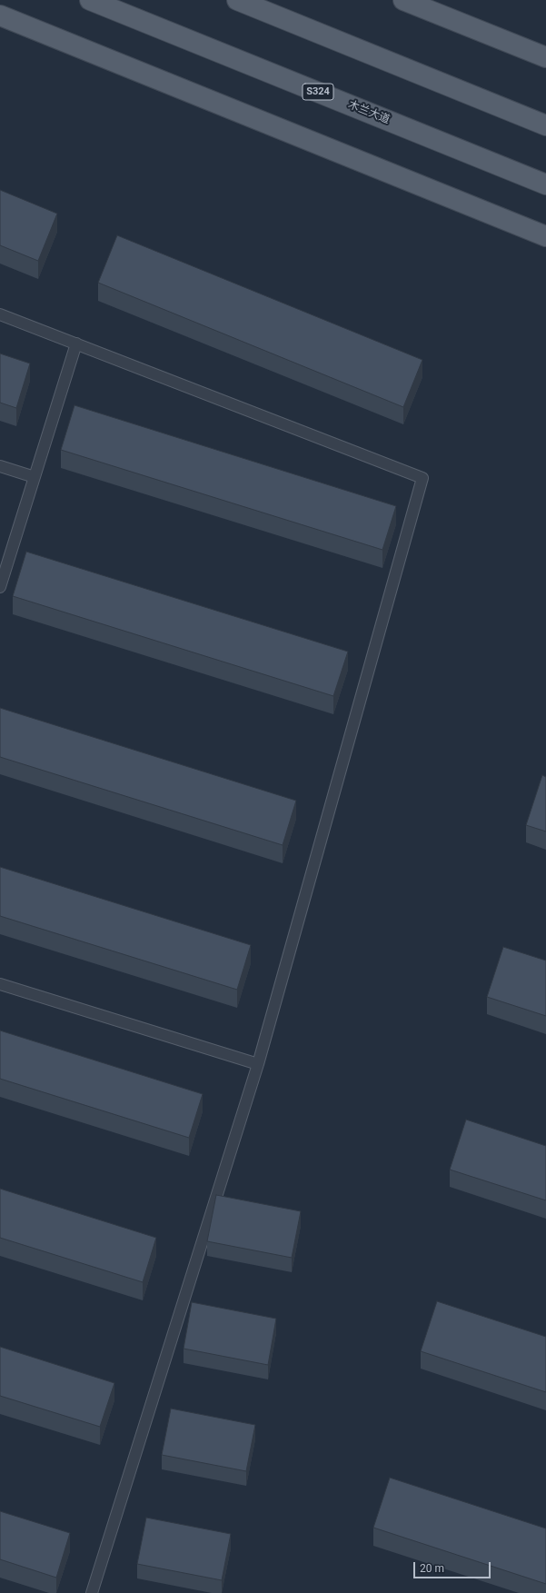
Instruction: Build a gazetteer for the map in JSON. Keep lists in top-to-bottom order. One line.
{"streets":{"main road":["S324","木兰大道"]},"scale_bar":"20 m"}
